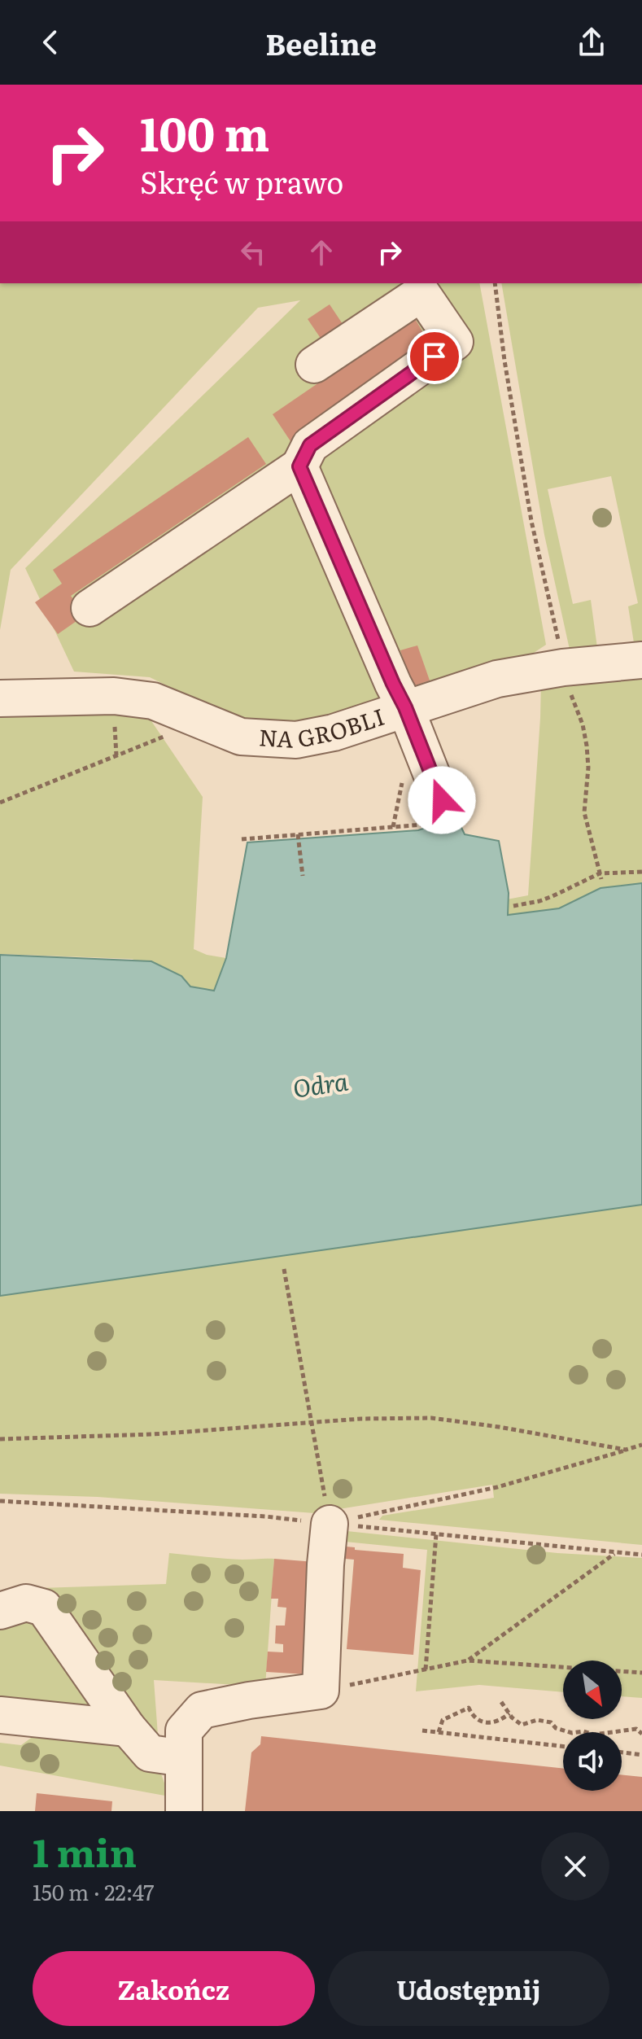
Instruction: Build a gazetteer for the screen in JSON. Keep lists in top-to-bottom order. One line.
{"streets":{"street":["NA GROBLI"]},"water":["Odra"],"north":"bottom right","page":{"header":"Beeline","turn":["100 m","Skręć w prawo"],"heading":["1 min","150 m · 22:47"],"buttons":["Zakończ","Udostępnij"]}}
